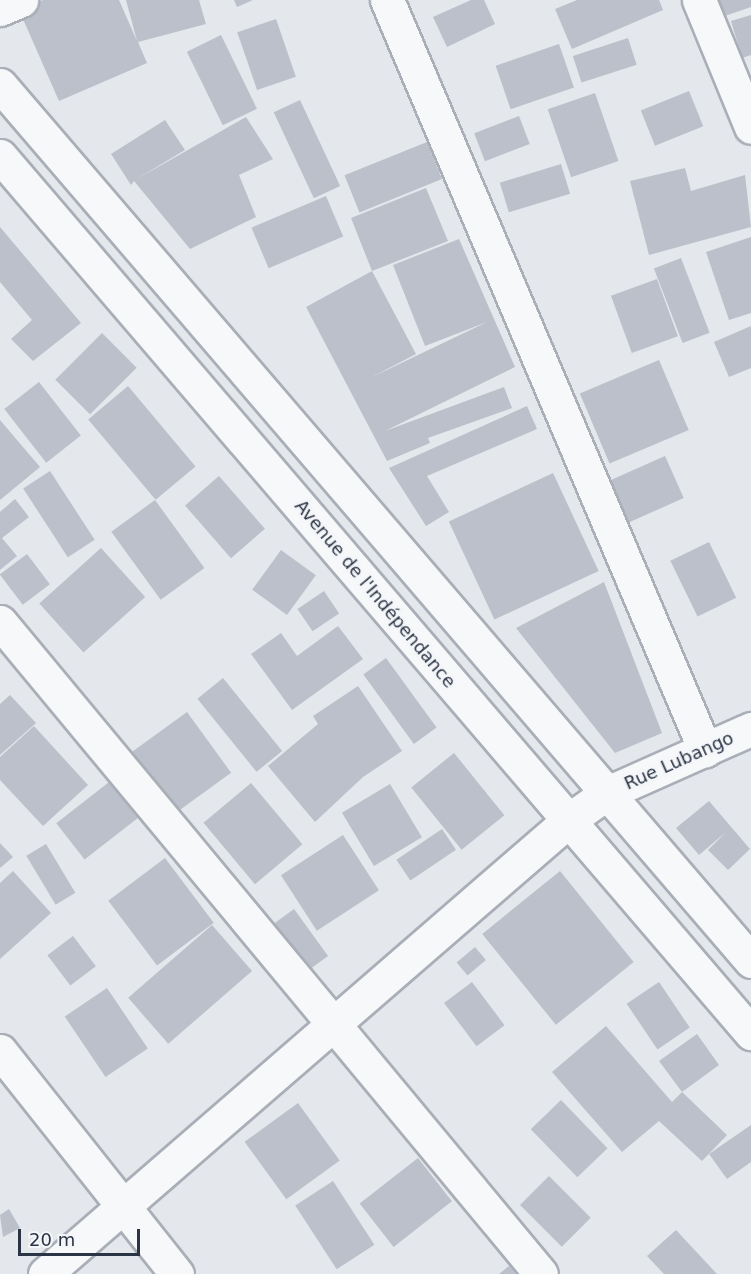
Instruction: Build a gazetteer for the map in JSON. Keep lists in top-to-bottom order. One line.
{"streets":{"street":["Avenue de l'Indépendance","Rue Lubango"]},"crossings":[["Avenue de l'Indépendance","Rue Lubango"]],"scale_bar":"20 m"}
